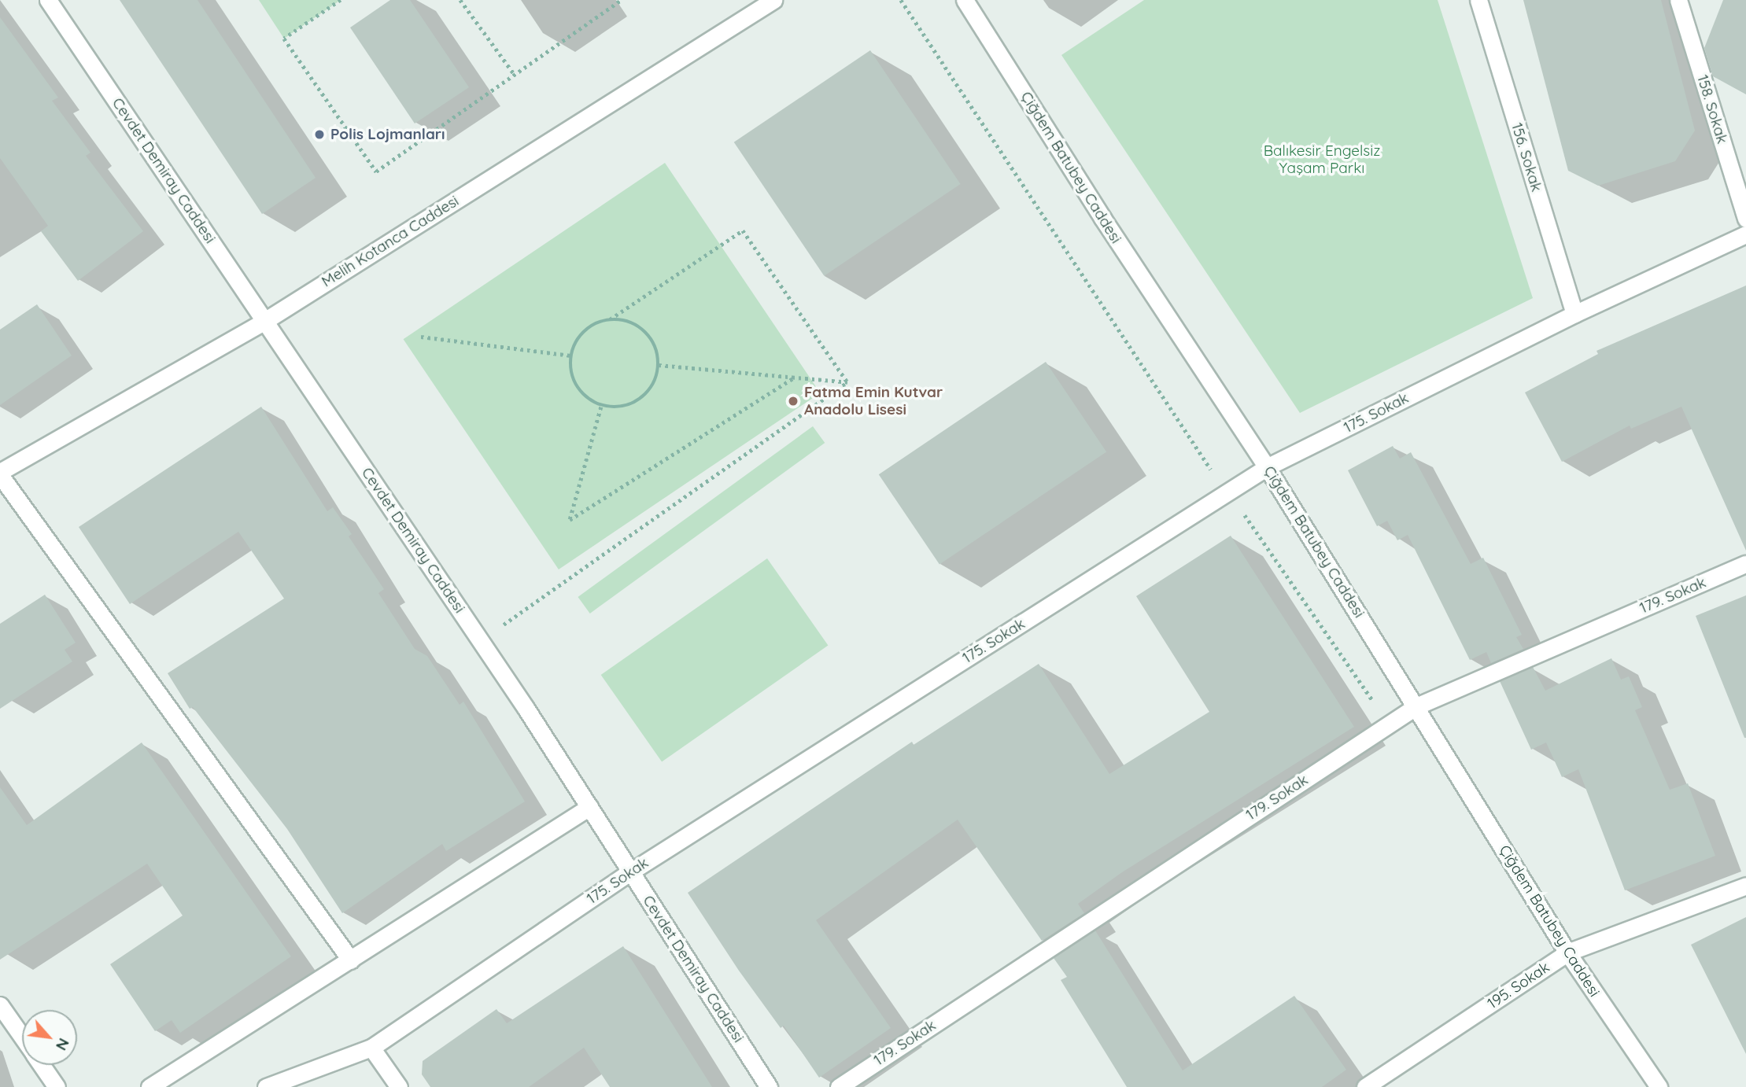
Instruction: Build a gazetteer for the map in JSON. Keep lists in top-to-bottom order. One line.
{"streets":{"street":["158. Sokak","156. Sokak","Çiğdem Batubey Caddesi","Cevdet Demiray Caddesi","Melih Kotanca Caddesi","175. Sokak","179. Sokak","195. Sokak"]},"crossings":[["156. Sokak","175. Sokak"],["Çiğdem Batubey Caddesi","175. Sokak"],["Çiğdem Batubey Caddesi","179. Sokak"],["Çiğdem Batubey Caddesi","195. Sokak"],["Cevdet Demiray Caddesi","Melih Kotanca Caddesi"],["Cevdet Demiray Caddesi","175. Sokak"]],"parks":["Balıkesir Engelsiz Yaşam Parkı"],"places":["Polis Lojmanları","Fatma Emin Kutvar Anadolu Lisesi"],"north":"bottom right"}
